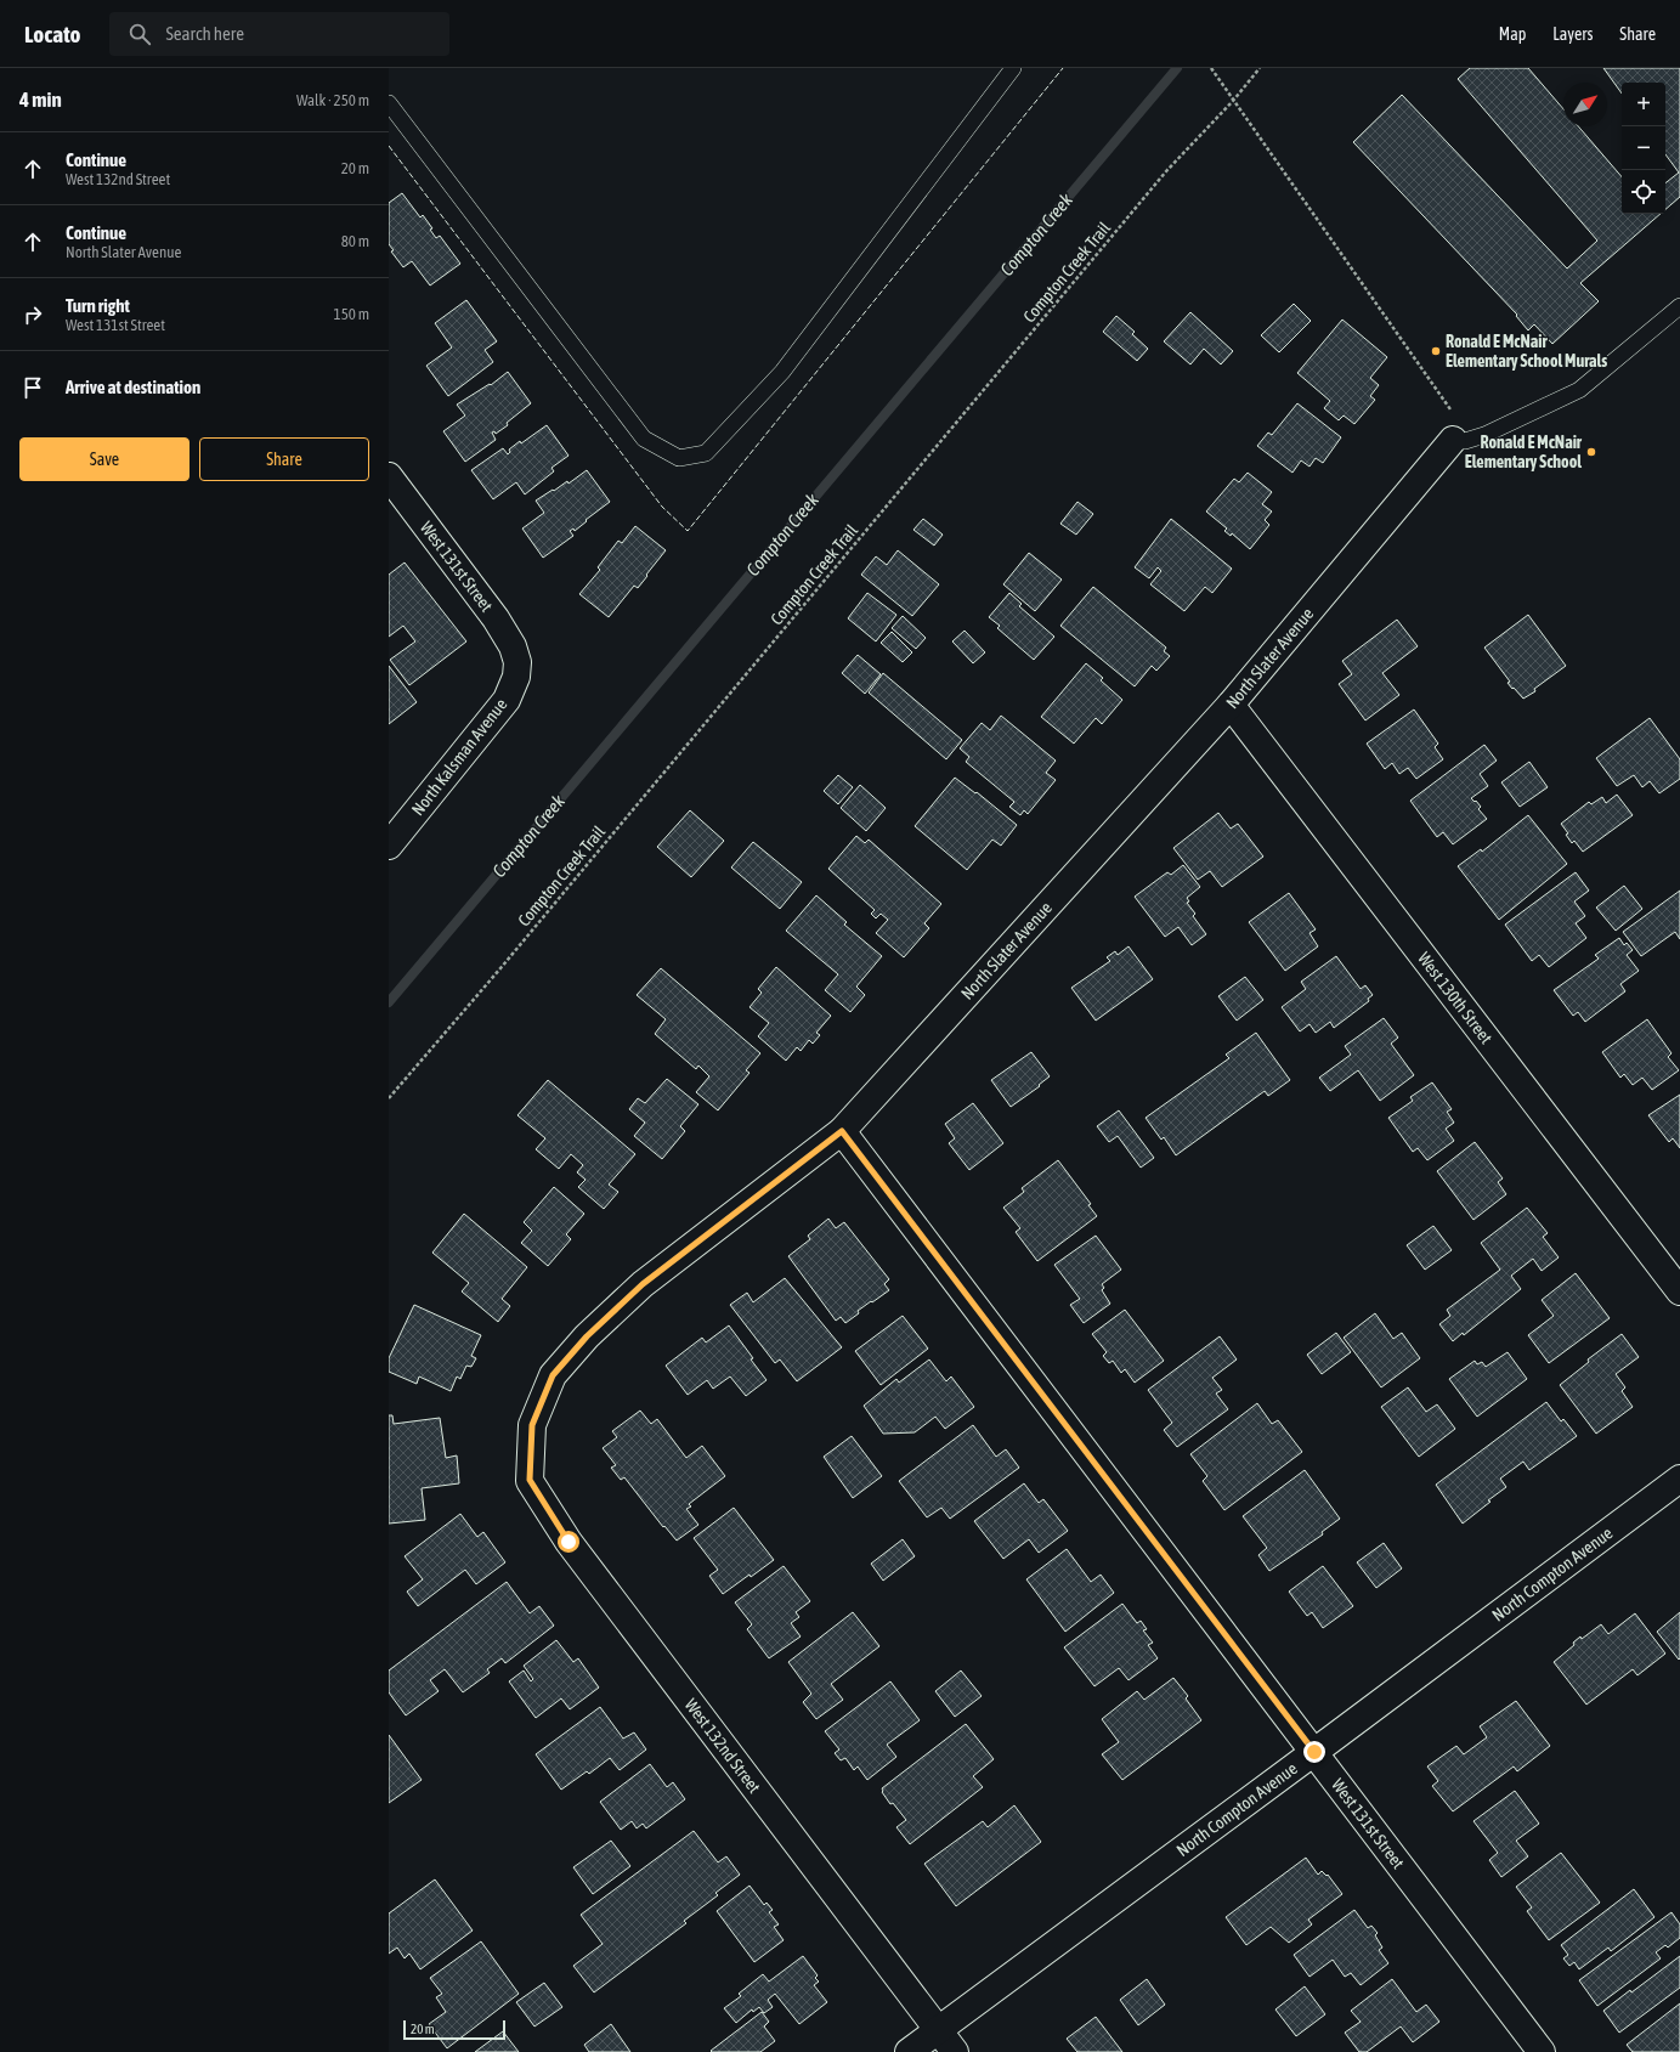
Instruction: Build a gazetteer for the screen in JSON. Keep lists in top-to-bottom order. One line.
{"streets":{"street":["West 131st Street","North Slater Avenue","North Kalsman Avenue","West 130th Street","North Compton Avenue","West 132nd Street"],"path":["Compton Creek Trail"]},"crossings":[["West 131st Street","North Slater Avenue"],["West 131st Street","North Kalsman Avenue"],["West 131st Street","North Compton Avenue"],["North Slater Avenue","West 130th Street"],["North Slater Avenue","West 132nd Street"],["North Compton Avenue","West 132nd Street"]],"water":["Compton Creek"],"places":["Ronald E McNair Elementary School Murals","Ronald E McNair Elementary School"],"scale_bar":"20 m","north":"top right","page":{"header":"Locato","search":"Search here","nav":["Map","Layers","Share"],"heading":["4 min","Walk · 250 m"],"map_buttons":["+","−"],"list":[["Continue","West 132nd Street","20 m"],["Continue","North Slater Avenue","80 m"],["Turn right","West 131st Street","150 m"],"Arrive at destination"],"buttons":["Save","Share"],"scale":"20 m"}}
